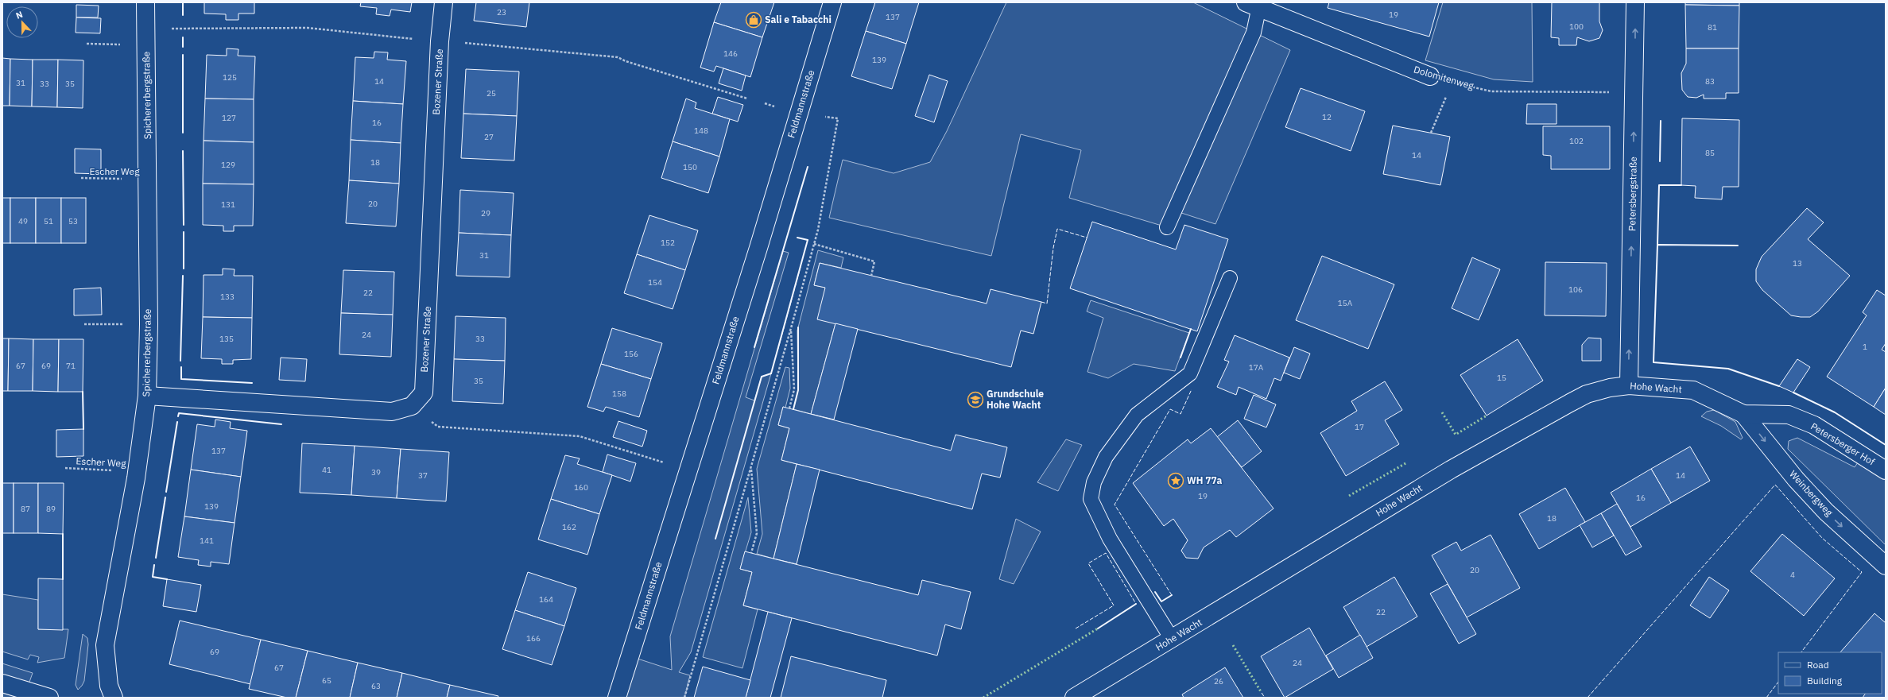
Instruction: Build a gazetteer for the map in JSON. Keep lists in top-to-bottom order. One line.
{"streets":{"street":["Dolomitenweg","Bozener Straße","Spichererbergstraße","Feldmannstraße","Petersbergstraße","Hohe Wacht","Petersberger Hof","Weinbergweg"],"path":["Escher Weg"]},"crossings":[["Dolomitenweg","Petersbergstraße"],["Spichererbergstraße","Escher Weg"],["Petersbergstraße","Hohe Wacht"],["Hohe Wacht","Petersberger Hof"],["Hohe Wacht","Weinbergweg"],["Petersberger Hof","Weinbergweg"]],"one_way":["Petersbergstraße","Weinbergweg"],"places":{"shop":["Sali e Tabacchi"],"school or university":["Grundschule Hohe Wacht"],"place":["WH 77a"]},"house_numbers":["23","19","137","100","81","146","139","125","14","83","31","33","35","25","12","127","16","148","27","102","85","14","18","129","150","20","131","29","49","51","53","152","31","13","154","106","22","133","15A","24","135","33","1","156","67","69","71","17A","15","35","158","17","137","41","39","37","14","160","19","16","139","87","89","18","162","141","20","4","164","22","166","69","24","67","65","26","63"],"legend":["Road","Building"],"north":"top"}
